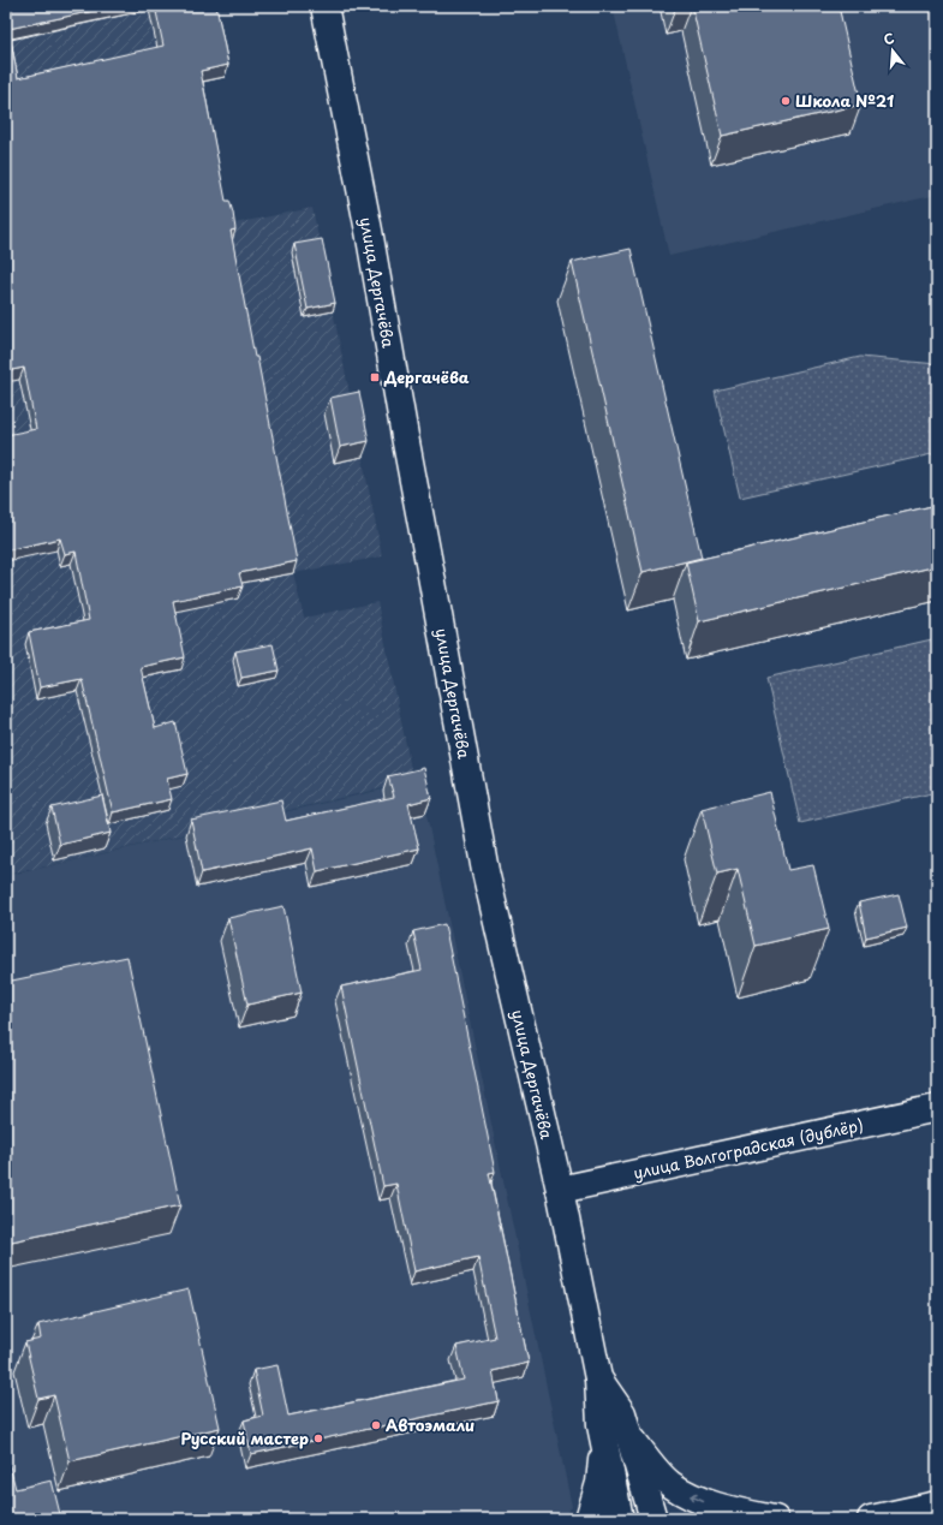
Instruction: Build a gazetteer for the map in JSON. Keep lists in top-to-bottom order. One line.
{"streets":{"street":["улица Дергачёва","улица Волгоградская (дублёр)"]},"crossings":[["улица Дергачёва","улица Волгоградская (дублёр)"]],"places":{"other":["Школа №21","Автоэмали","Русский мастер"],"transit":["Дергачёва"]},"north":"top"}
